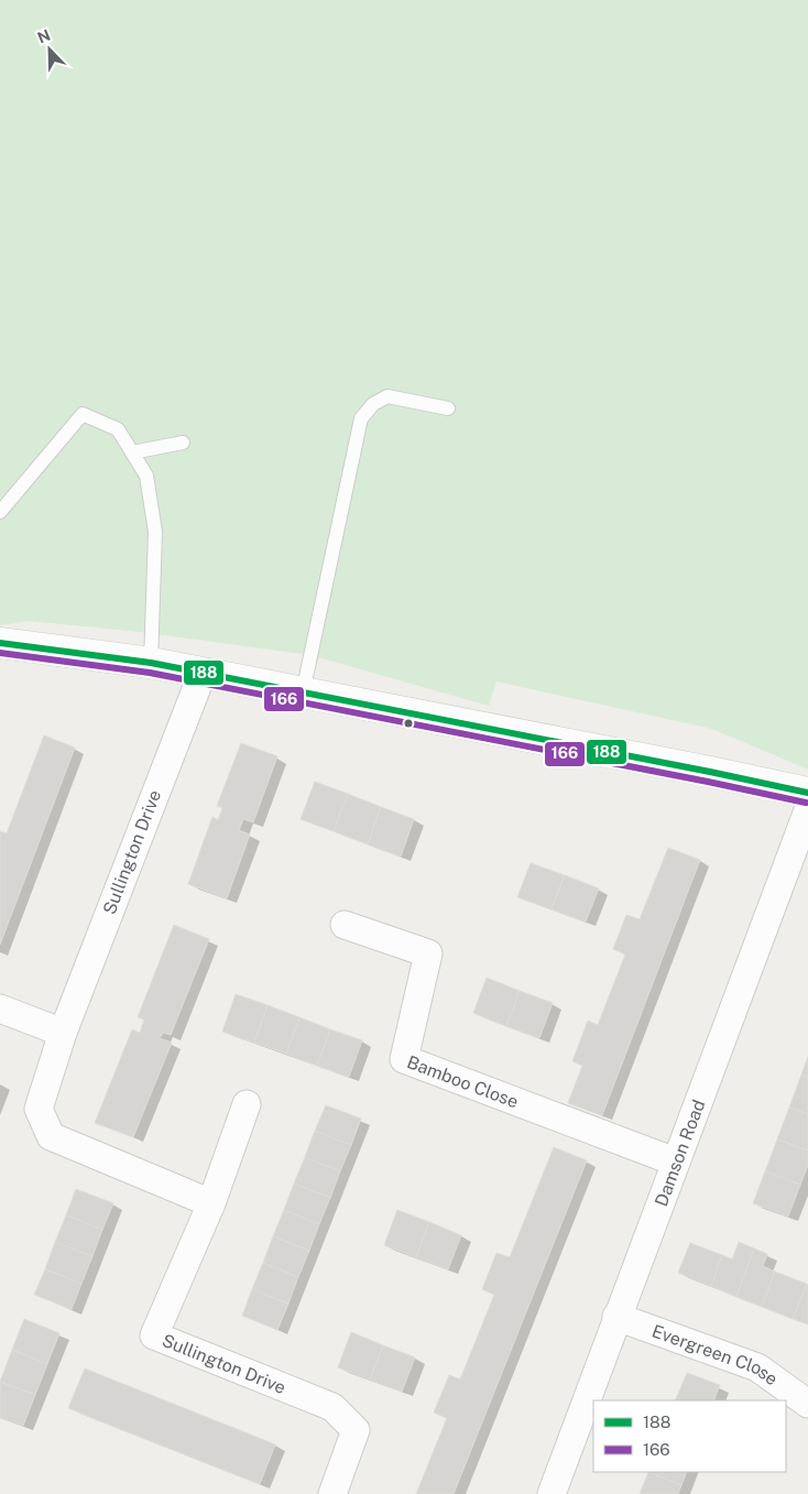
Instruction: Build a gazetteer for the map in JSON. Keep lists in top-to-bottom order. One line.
{"streets":{"street":["Sullington Drive","Bamboo Close","Damson Road","Evergreen Close"]},"crossings":[["Bamboo Close","Damson Road"],["Damson Road","Evergreen Close"]],"lines":["transit line 188","transit line 166"],"legend":["188","166"],"north":"top left"}
